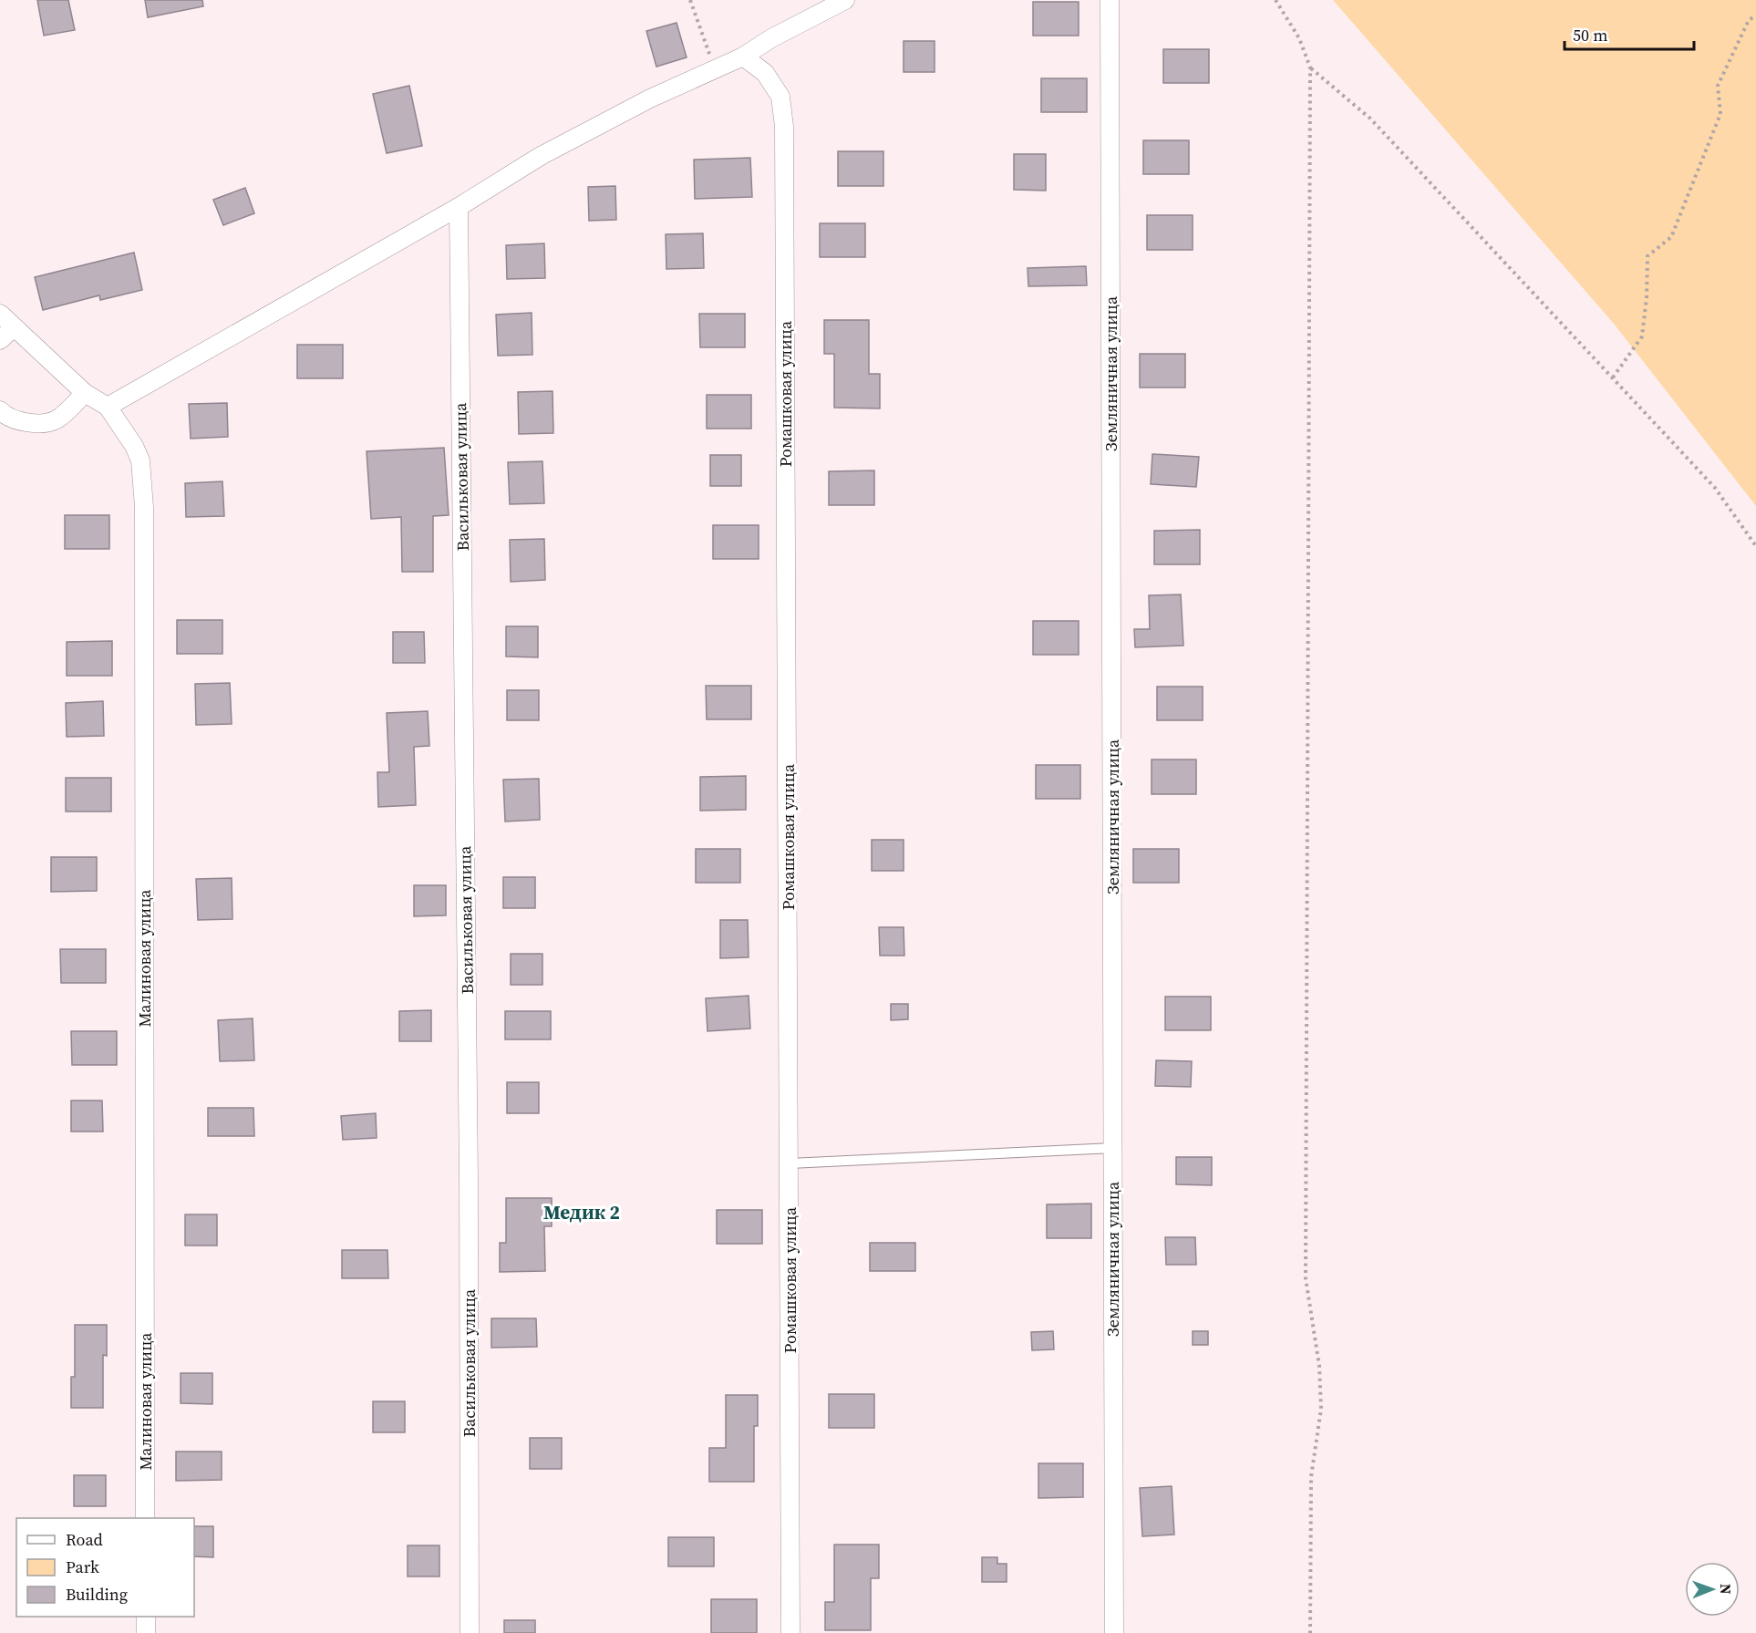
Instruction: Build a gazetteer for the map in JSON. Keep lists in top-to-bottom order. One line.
{"streets":{"street":["Земляничная улица","Ромашковая улица","Васильковая улица","Малиновая улица"]},"districts":["Медик 2"],"legend":["Road","Park","Building"],"scale_bar":"50 m","north":"right"}
